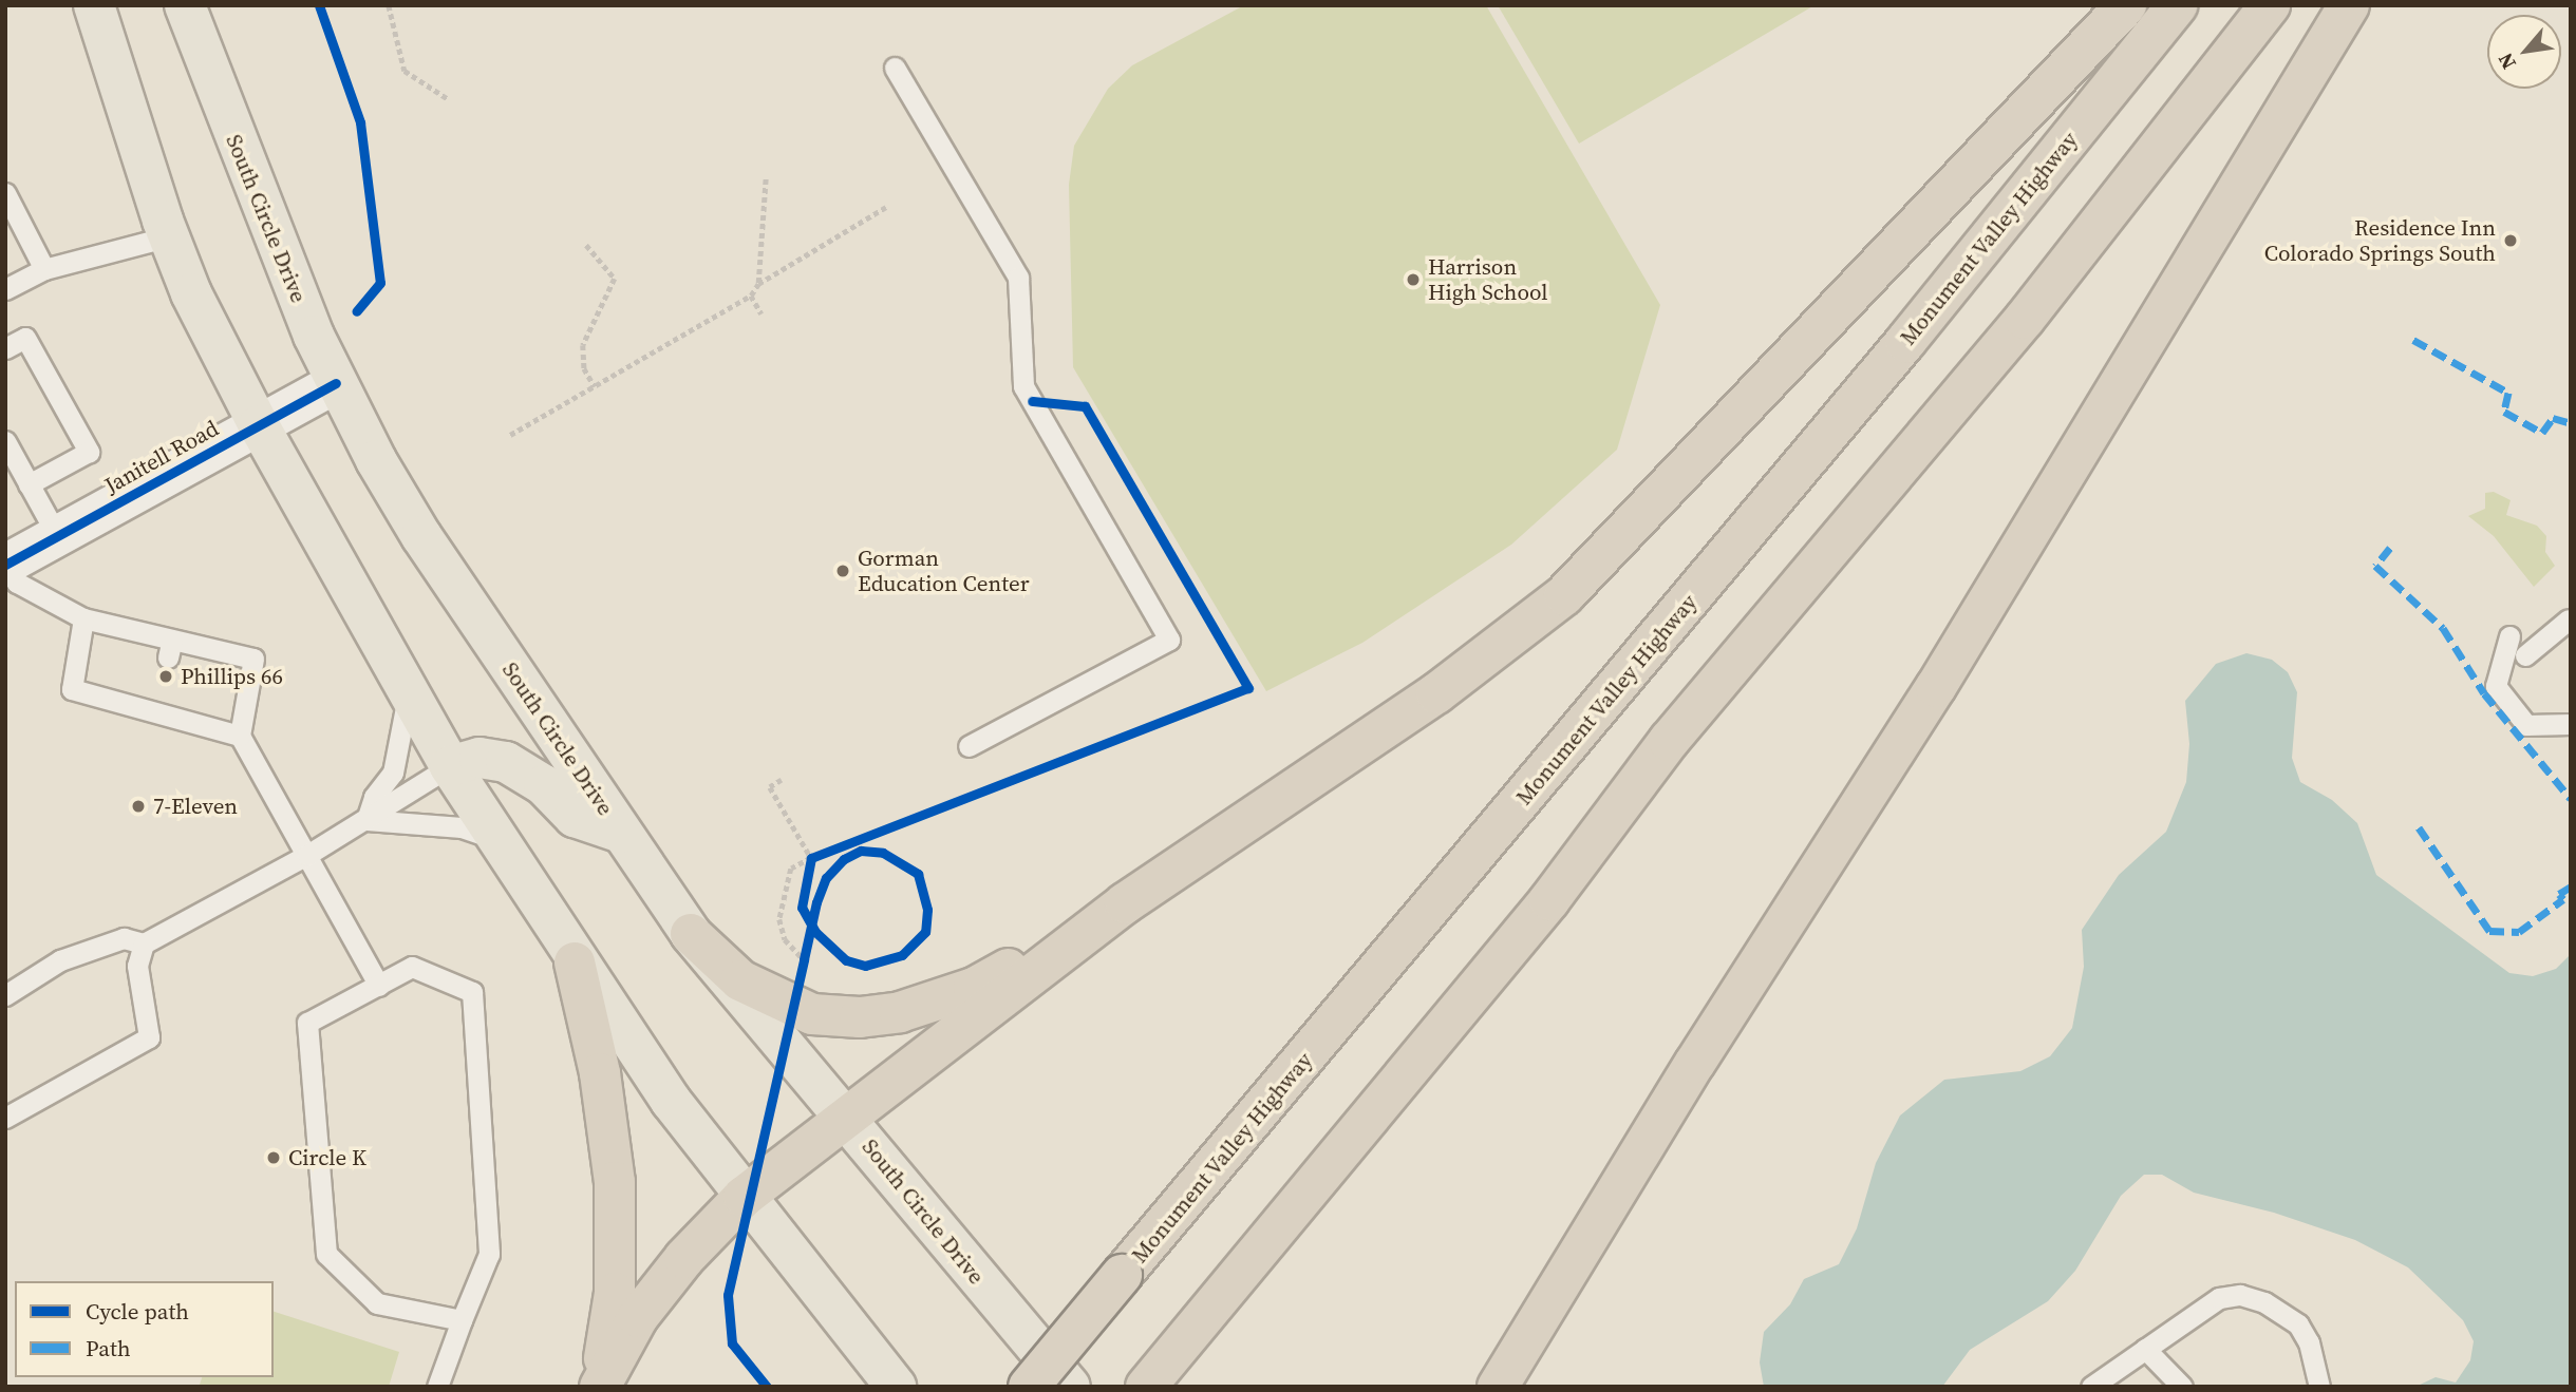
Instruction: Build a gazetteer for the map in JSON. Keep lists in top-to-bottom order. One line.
{"streets":{"highway":["Monument Valley Highway"],"main road":["South Circle Drive"],"street":["Janitell Road"]},"crossings":[["South Circle Drive","Janitell Road"]],"places":["Residence Inn Colorado Springs South","Harrison High School","Gorman Education Center","Phillips 66","7-Eleven","Circle K"],"legend":["Cycle path","Path"],"north":"bottom left"}
